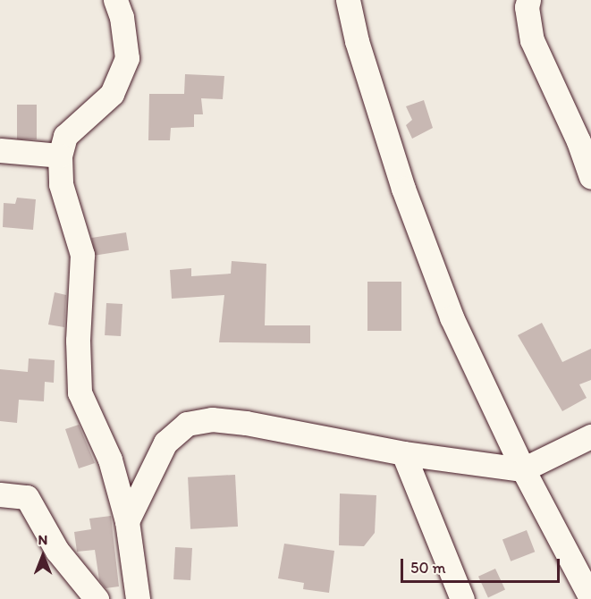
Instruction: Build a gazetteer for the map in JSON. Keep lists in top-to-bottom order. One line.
{"scale_bar":"50 m","north":"top"}
